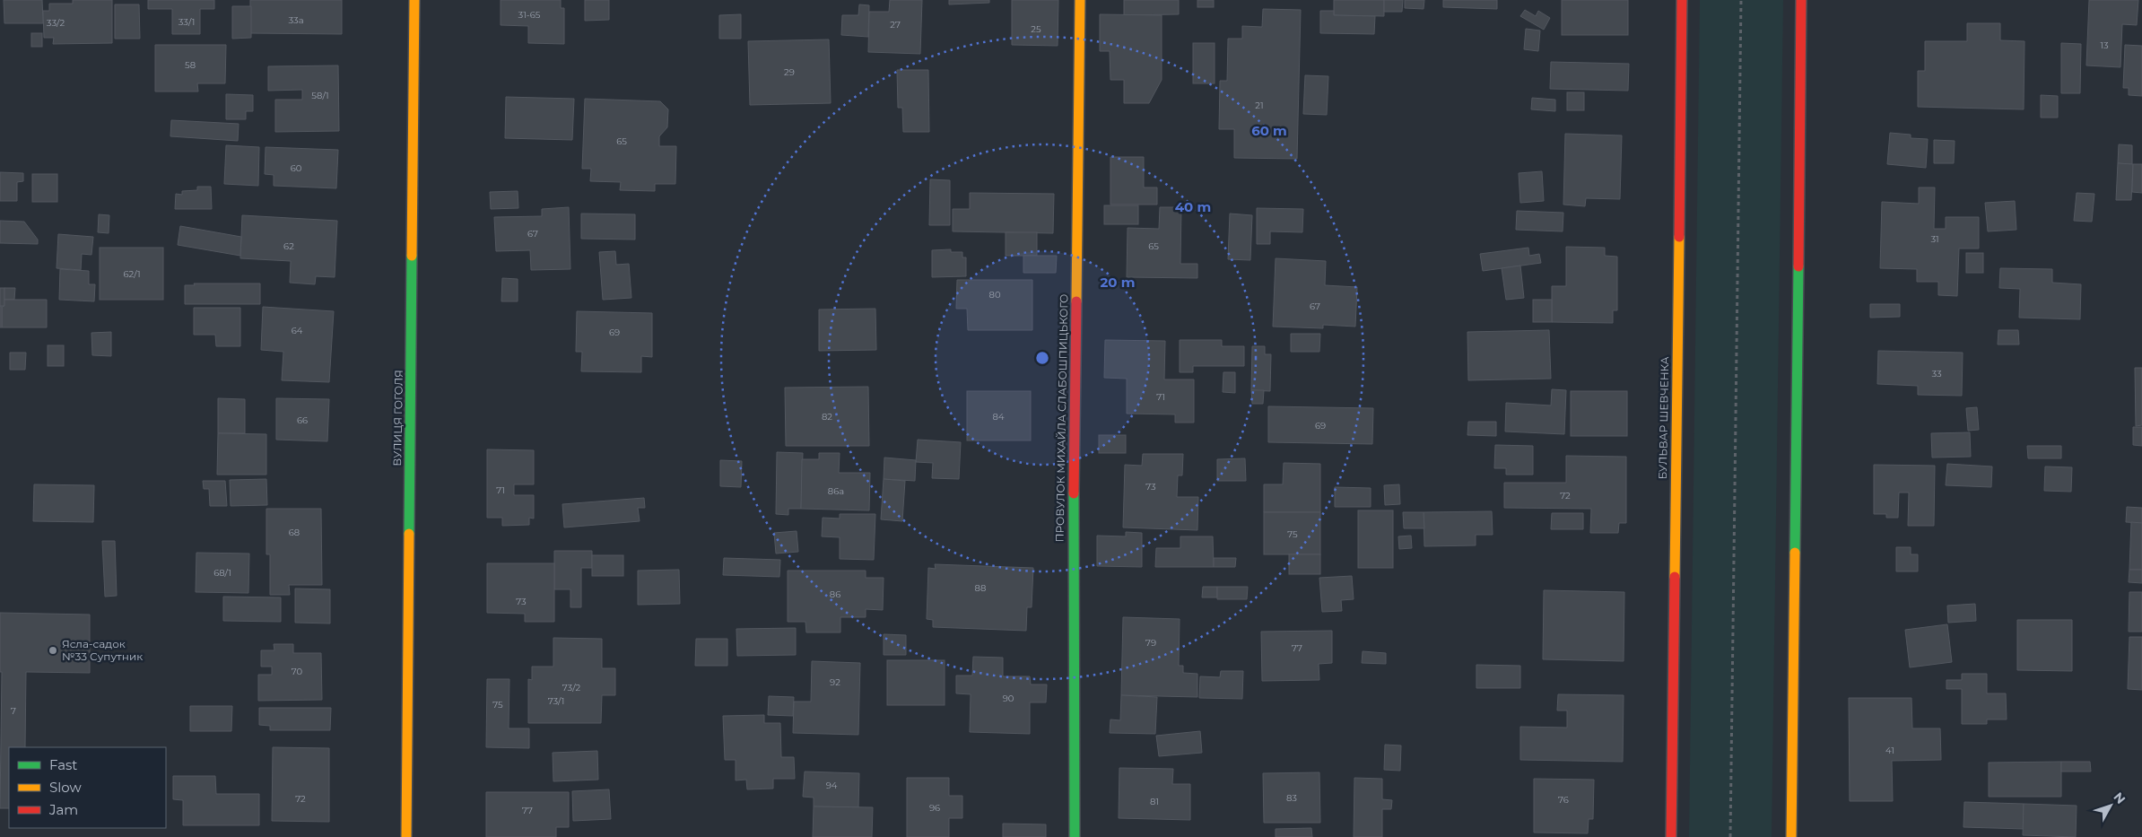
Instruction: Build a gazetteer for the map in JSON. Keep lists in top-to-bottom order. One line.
{"streets":{"main road":["ВУЛИЦЯ ГОГОЛЯ","ПРОВУЛОК МИХАЙЛА СЛАБОШПИЦЬКОГО","БУЛЬВАР ШЕВЧЕНКА"]},"places":["Ясла-садок №33 Супутник"],"house_numbers":["31-65","33а","33/1","33/2","27","25","13","58","29","58/1","21","65","60","67","31","62","65","62/1","80","67","64","69","33","71","82","84","66","69","73","71","86а","72","68","75","68/1","88","86","73","79","77","70","92","73/2","90","73/1","75","7","41","94","83","72","76","81","96","77"],"legend":["Fast","Slow","Jam"],"north":"top right","rings":["60 m","40 m","20 m"]}
